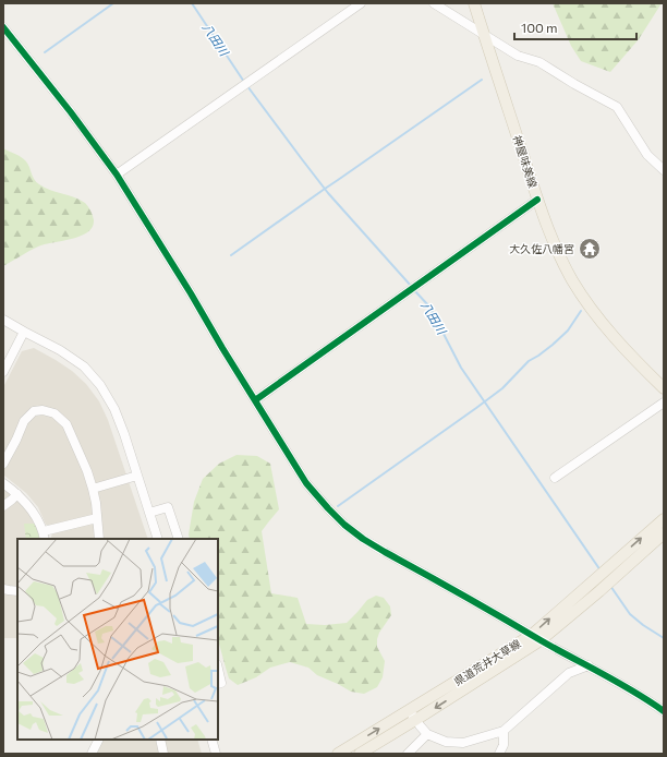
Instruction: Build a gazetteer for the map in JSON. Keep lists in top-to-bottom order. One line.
{"streets":{"main road":["神屋味美線","県道荒井大草線"]},"water":["八田川"],"places":{"temple":["大久佐八幡宮"]},"scale_bar":"100 m"}
